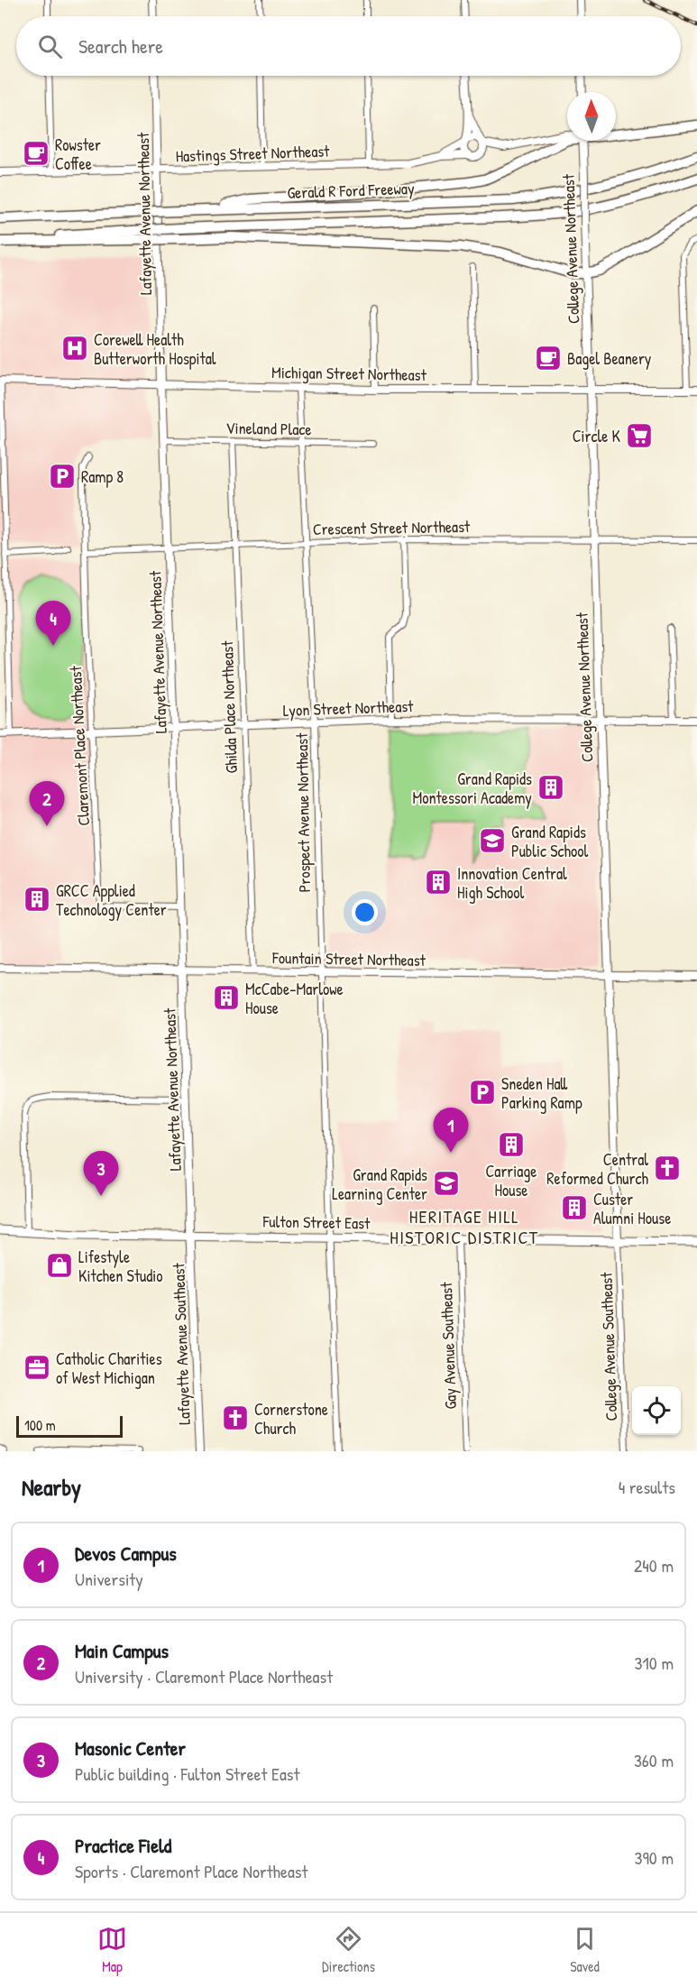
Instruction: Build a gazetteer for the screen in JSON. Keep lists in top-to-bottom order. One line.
{"streets":{"highway":["Gerald R Ford Freeway"],"main road":["College Avenue Northeast","Michigan Street Northeast","Fulton Street East"],"street":["Hastings Street Northeast","Lafayette Avenue Northeast","Vineland Place","Crescent Street Northeast","Ghilda Place Northeast","Lyon Street Northeast","Claremont Place Northeast","Prospect Avenue Northeast","Fountain Street Northeast","Lafayette Avenue Southeast","Gay Avenue Southeast","College Avenue Southeast"]},"crossings":[["Hastings Street Northeast","Lafayette Avenue Northeast"],["Lafayette Avenue Northeast","Michigan Street Northeast"],["Lafayette Avenue Northeast","Vineland Place"],["Lafayette Avenue Northeast","Crescent Street Northeast"],["Lafayette Avenue Northeast","Lyon Street Northeast"],["Lafayette Avenue Northeast","Claremont Place Northeast"],["Lafayette Avenue Northeast","Fountain Street Northeast"],["Lafayette Avenue Northeast","Fulton Street East"],["Lafayette Avenue Northeast","Lafayette Avenue Southeast"],["College Avenue Northeast","Michigan Street Northeast"],["College Avenue Northeast","Crescent Street Northeast"],["College Avenue Northeast","Lyon Street Northeast"],["College Avenue Northeast","Fountain Street Northeast"],["College Avenue Northeast","Fulton Street East"],["College Avenue Northeast","College Avenue Southeast"],["Michigan Street Northeast","Prospect Avenue Northeast"],["Vineland Place","Ghilda Place Northeast"],["Vineland Place","Prospect Avenue Northeast"],["Crescent Street Northeast","Ghilda Place Northeast"],["Crescent Street Northeast","Claremont Place Northeast"],["Crescent Street Northeast","Prospect Avenue Northeast"],["Ghilda Place Northeast","Lyon Street Northeast"],["Ghilda Place Northeast","Fountain Street Northeast"],["Lyon Street Northeast","Claremont Place Northeast"],["Lyon Street Northeast","Prospect Avenue Northeast"],["Prospect Avenue Northeast","Fountain Street Northeast"],["Prospect Avenue Northeast","Fulton Street East"],["Fulton Street East","Lafayette Avenue Southeast"],["Fulton Street East","Gay Avenue Southeast"],["Fulton Street East","College Avenue Southeast"]],"districts":["HERITAGE HILL HISTORIC DISTRICT"],"places":{"cafe":["Rowster Coffee","Bagel Beanery"],"hospital":["Corewell Health Butterworth Hospital"],"supermarket":["Circle K"],"parking":["Ramp 8","Sneden Hall Parking Ramp"],"building":["Grand Rapids Montessori Academy","Innovation Central High School","GRCC Applied Technology Center","McCabe-Marlowe House","Carriage House","Custer Alumni House"],"school or university":["Grand Rapids Public School","Grand Rapids Learning Center"],"church":["Central Reformed Church","Cornerstone Church"],"shop":["Lifestyle Kitchen Studio"],"office":["Catholic Charities of West Michigan"]},"scale_bar":"100 m","north":"top","page":{"search":"Search here","pins":["4","2","1","3"],"scale":"100 m","heading":["Nearby","4 results"],"list":[{"mark":"1","name":"Devos Campus","note":"University","value":"240 m"},{"mark":"2","name":"Main Campus","note":"University · Claremont Place Northeast","value":"310 m"},{"mark":"3","name":"Masonic Center","note":"Public building · Fulton Street East","value":"360 m"},{"mark":"4","name":"Practice Field","note":"Sports · Claremont Place Northeast","value":"390 m"}],"nav":["Map","Directions","Saved"]}}
